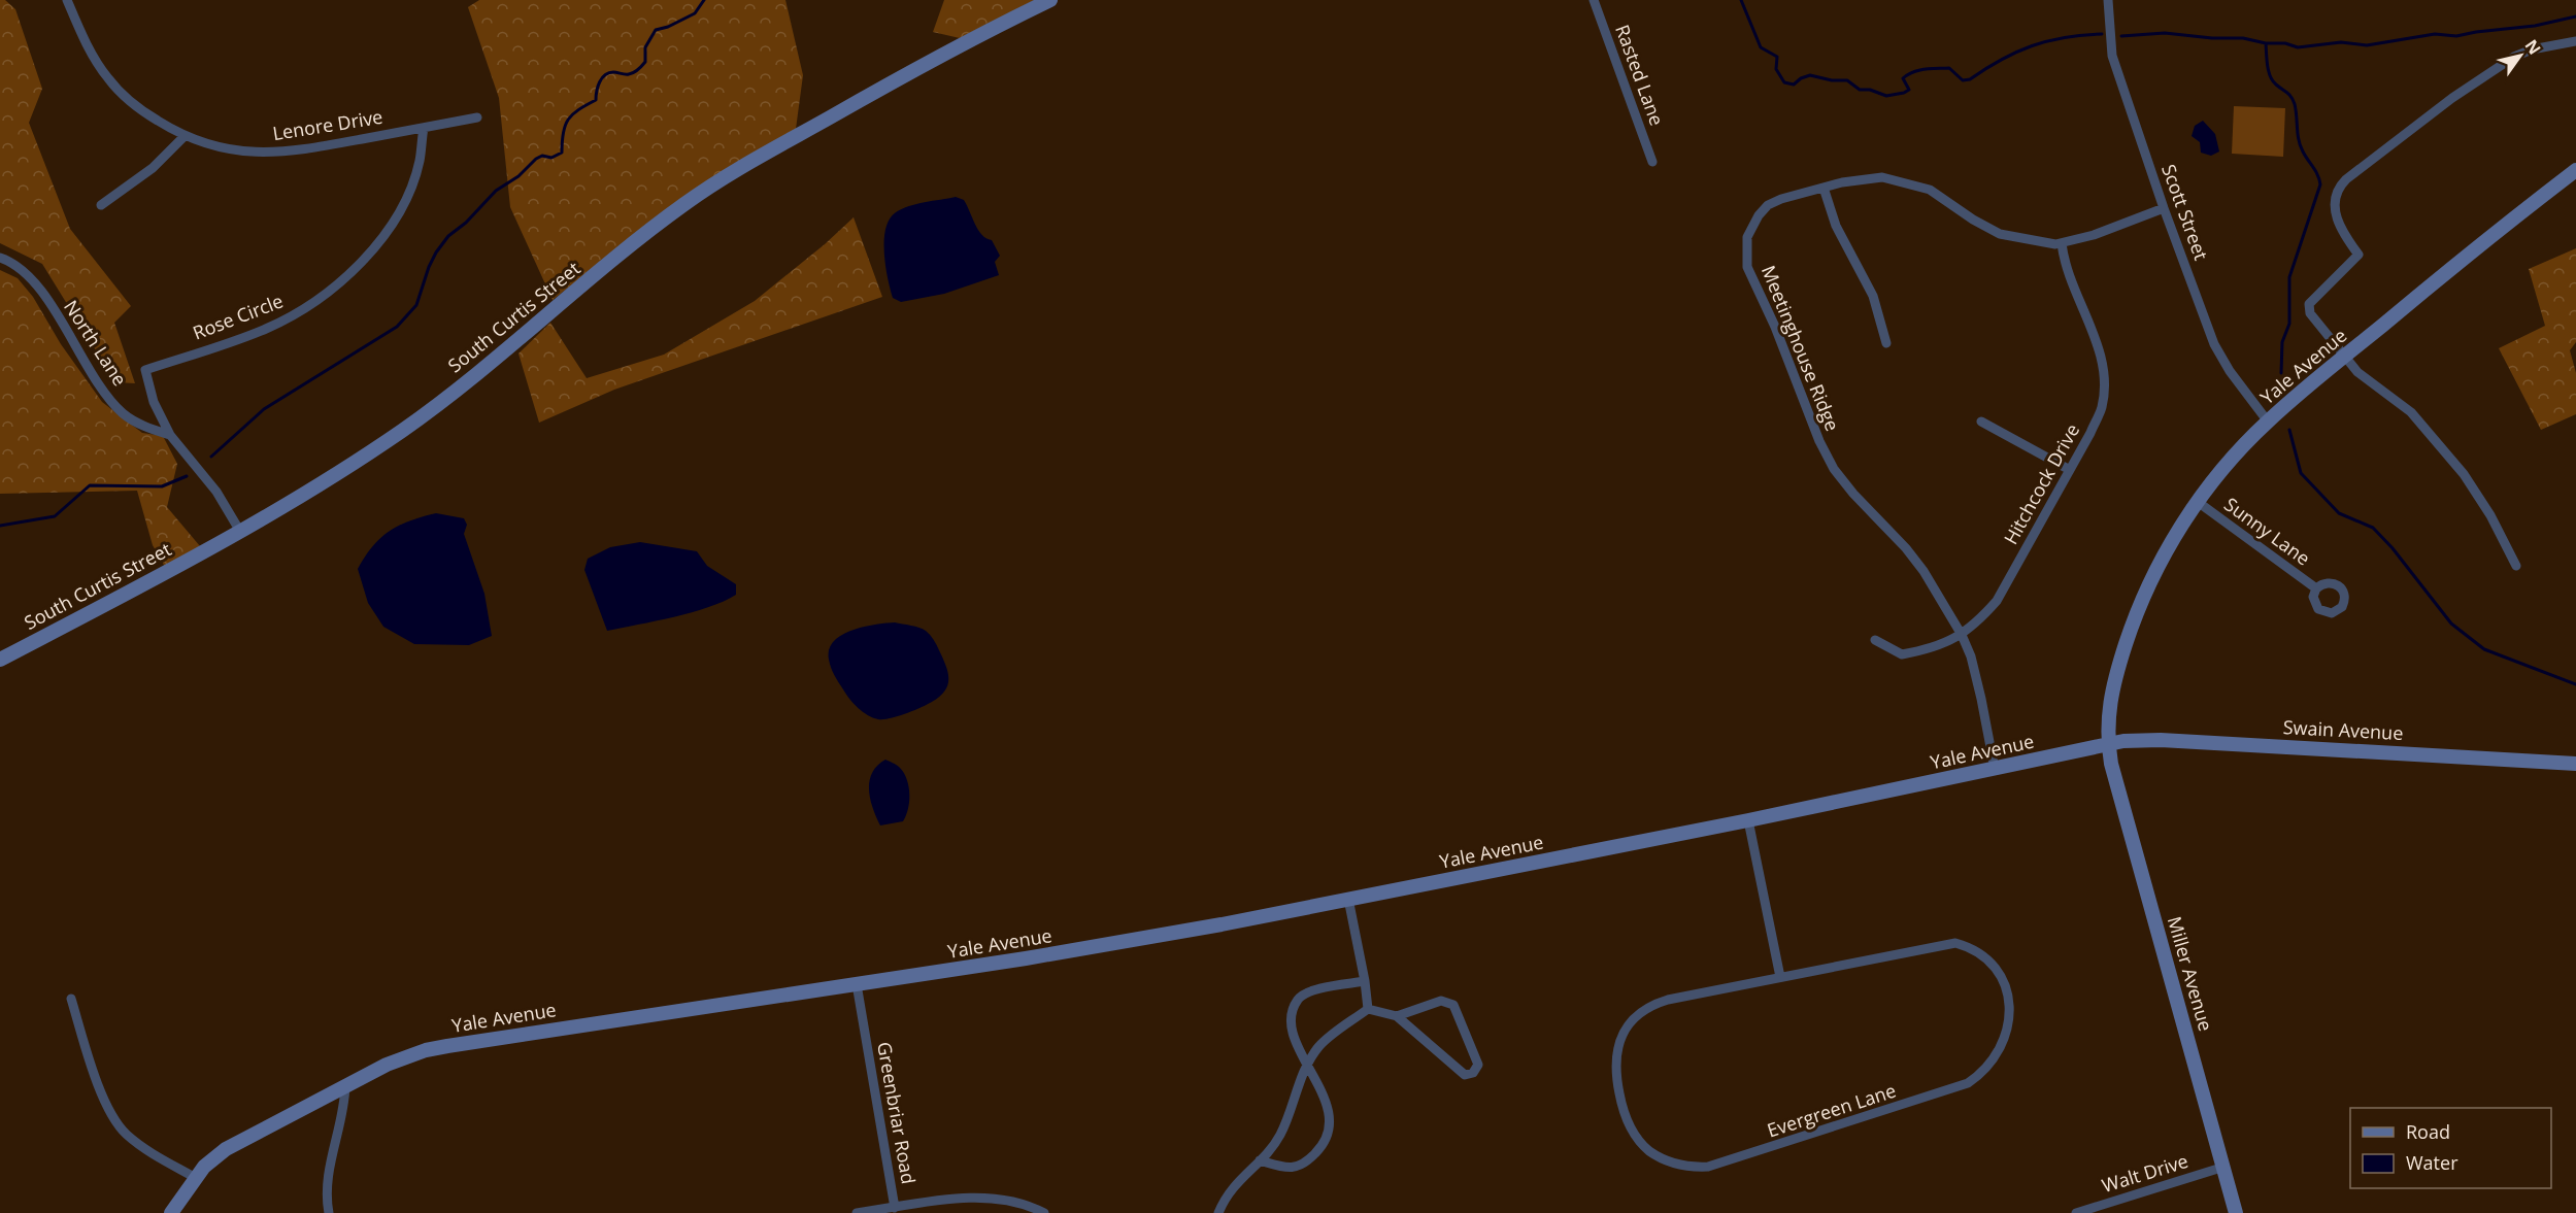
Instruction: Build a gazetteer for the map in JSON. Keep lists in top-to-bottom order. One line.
{"streets":{"street":["Rasted Lane","Lenore Drive","Scott Street","Rose Circle","South Curtis Street","North Lane","Meetinghouse Ridge","Yale Avenue","Hitchcock Drive","Sunny Lane","Swain Avenue","Miller Avenue","Evergreen Lane","Greenbriar Road","Walt Drive"]},"crossings":[["Lenore Drive","Rose Circle"],["Scott Street","Meetinghouse Ridge"],["Scott Street","Yale Avenue"],["Rose Circle","North Lane"],["Meetinghouse Ridge","Yale Avenue"],["Meetinghouse Ridge","Hitchcock Drive"],["Yale Avenue","Sunny Lane"],["Yale Avenue","Swain Avenue"],["Yale Avenue","Miller Avenue"],["Yale Avenue","Greenbriar Road"],["Swain Avenue","Miller Avenue"],["Miller Avenue","Walt Drive"]],"legend":["Road","Water"],"north":"top right"}
